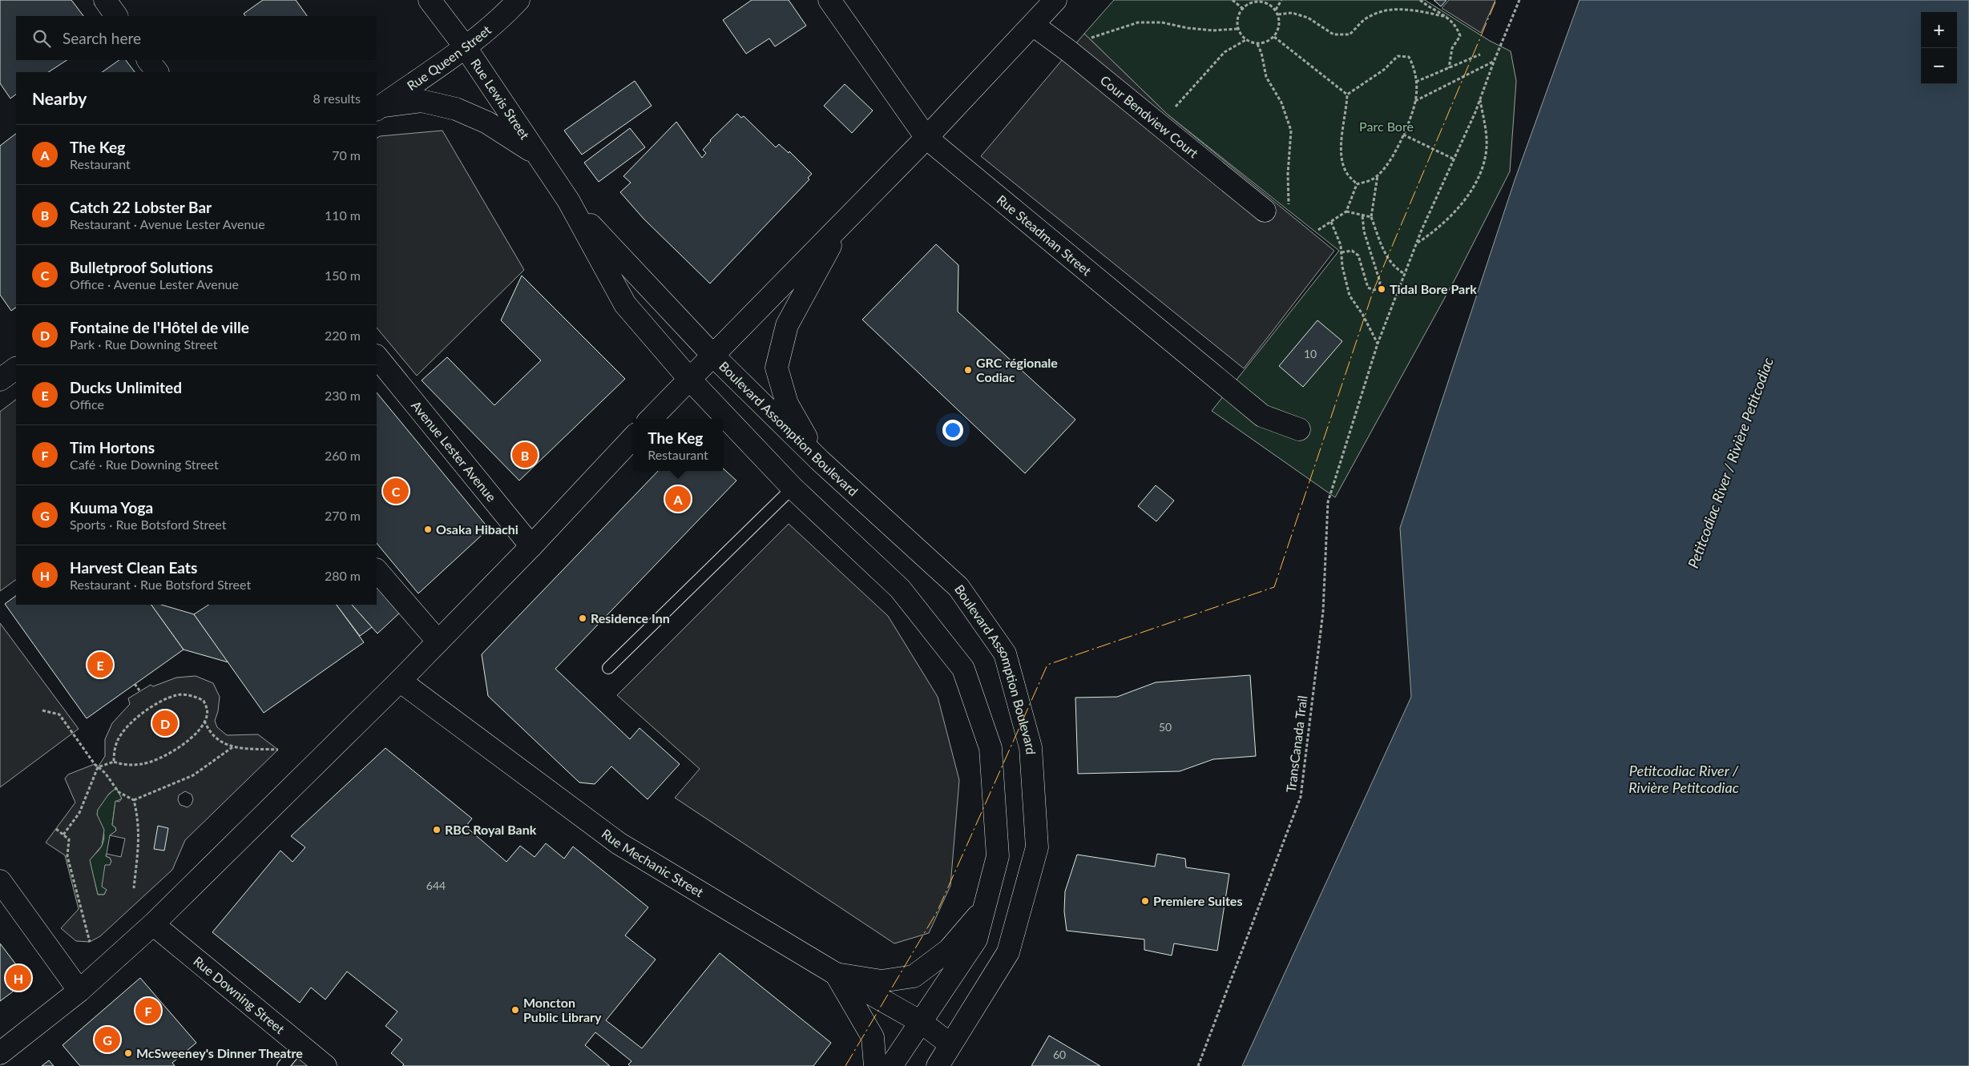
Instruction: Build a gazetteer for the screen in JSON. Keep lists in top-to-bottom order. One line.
{"streets":{"main road":["Rue Queen Street","Rue Lewis Street","Cour Bendview Court","Rue Steadman Street","Boulevard Assomption Boulevard","Avenue Lester Avenue","Rue Mechanic Street","Rue Downing Street"],"path":["TransCanada Trail"]},"crossings":[["Rue Queen Street","Rue Lewis Street"],["Rue Lewis Street","Boulevard Assomption Boulevard"],["Boulevard Assomption Boulevard","Rue Mechanic Street"]],"water":["Petitcodiac River / Rivière Petitcodiac"],"parks":["Parc Bore"],"places":["Tidal Bore Park","GRC régionale Codiac","Osaka Hibachi","Residence Inn","RBC Royal Bank","Premiere Suites","Moncton Public Library","McSweeney's Dinner Theatre"],"house_numbers":["10","50","644","60"],"page":{"map_buttons":["+","−"],"search":"Search here","heading":["Nearby","8 results"],"list":[{"mark":"A","name":"The Keg","note":"Restaurant","value":"70 m"},{"mark":"B","name":"Catch 22 Lobster Bar","note":"Restaurant · Avenue Lester Avenue","value":"110 m"},{"mark":"C","name":"Bulletproof Solutions","note":"Office · Avenue Lester Avenue","value":"150 m"},{"mark":"D","name":"Fontaine de l'Hôtel de ville","note":"Park · Rue Downing Street","value":"220 m"},{"mark":"E","name":"Ducks Unlimited","note":"Office","value":"230 m"},{"mark":"F","name":"Tim Hortons","note":"Café · Rue Downing Street","value":"260 m"},{"mark":"G","name":"Kuuma Yoga","note":"Sports · Rue Botsford Street","value":"270 m"},{"mark":"H","name":"Harvest Clean Eats","note":"Restaurant · Rue Botsford Street","value":"280 m"}],"popup":["The Keg","Restaurant"],"pins":["B","C","A","E","D","H","F","G"]}}
